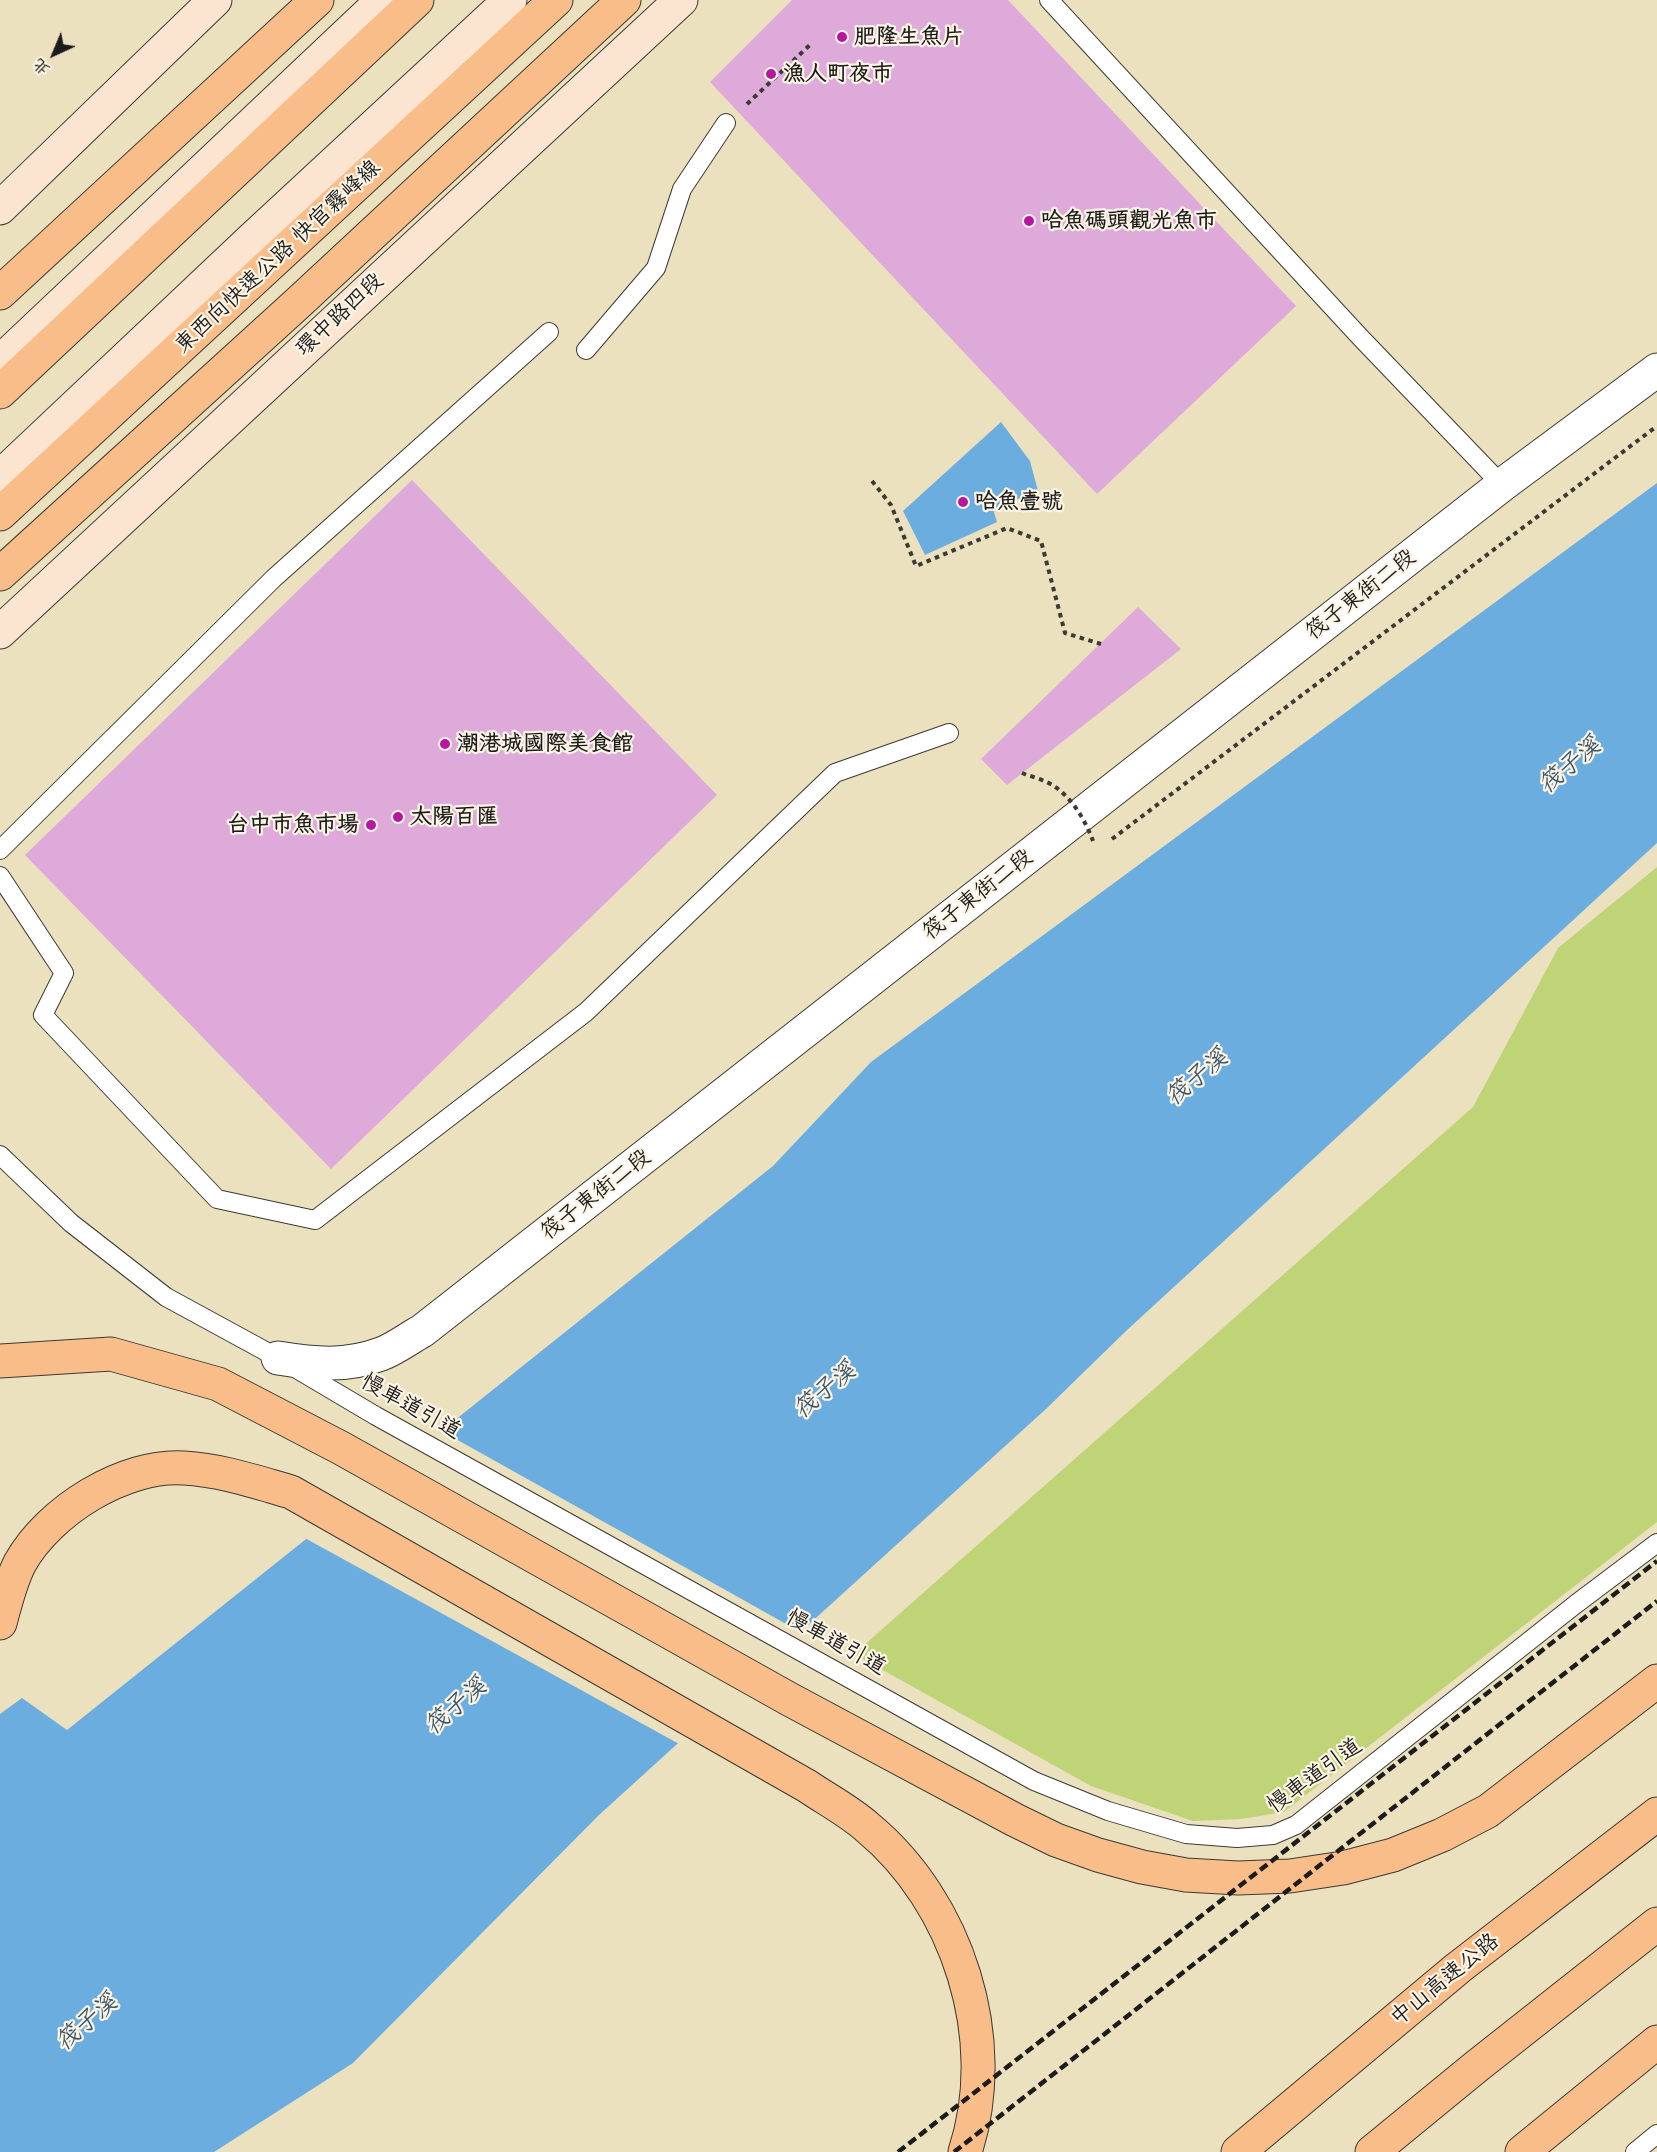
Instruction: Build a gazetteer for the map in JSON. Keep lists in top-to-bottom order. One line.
{"streets":{"highway":["東西向快速公路 快官霧峰線","中山高速公路"],"street":["環中路四段","筏子東街二段"],"lane":["慢車道引道"]},"crossings":[["筏子東街二段","慢車道引道"]],"water":["筏子溪"],"places":["肥隆生魚片","漁人町夜市","哈魚碼頭觀光魚市","哈魚壹號","潮港城國際美食館","太陽百匯","台中市魚市場"],"north":"bottom left"}
